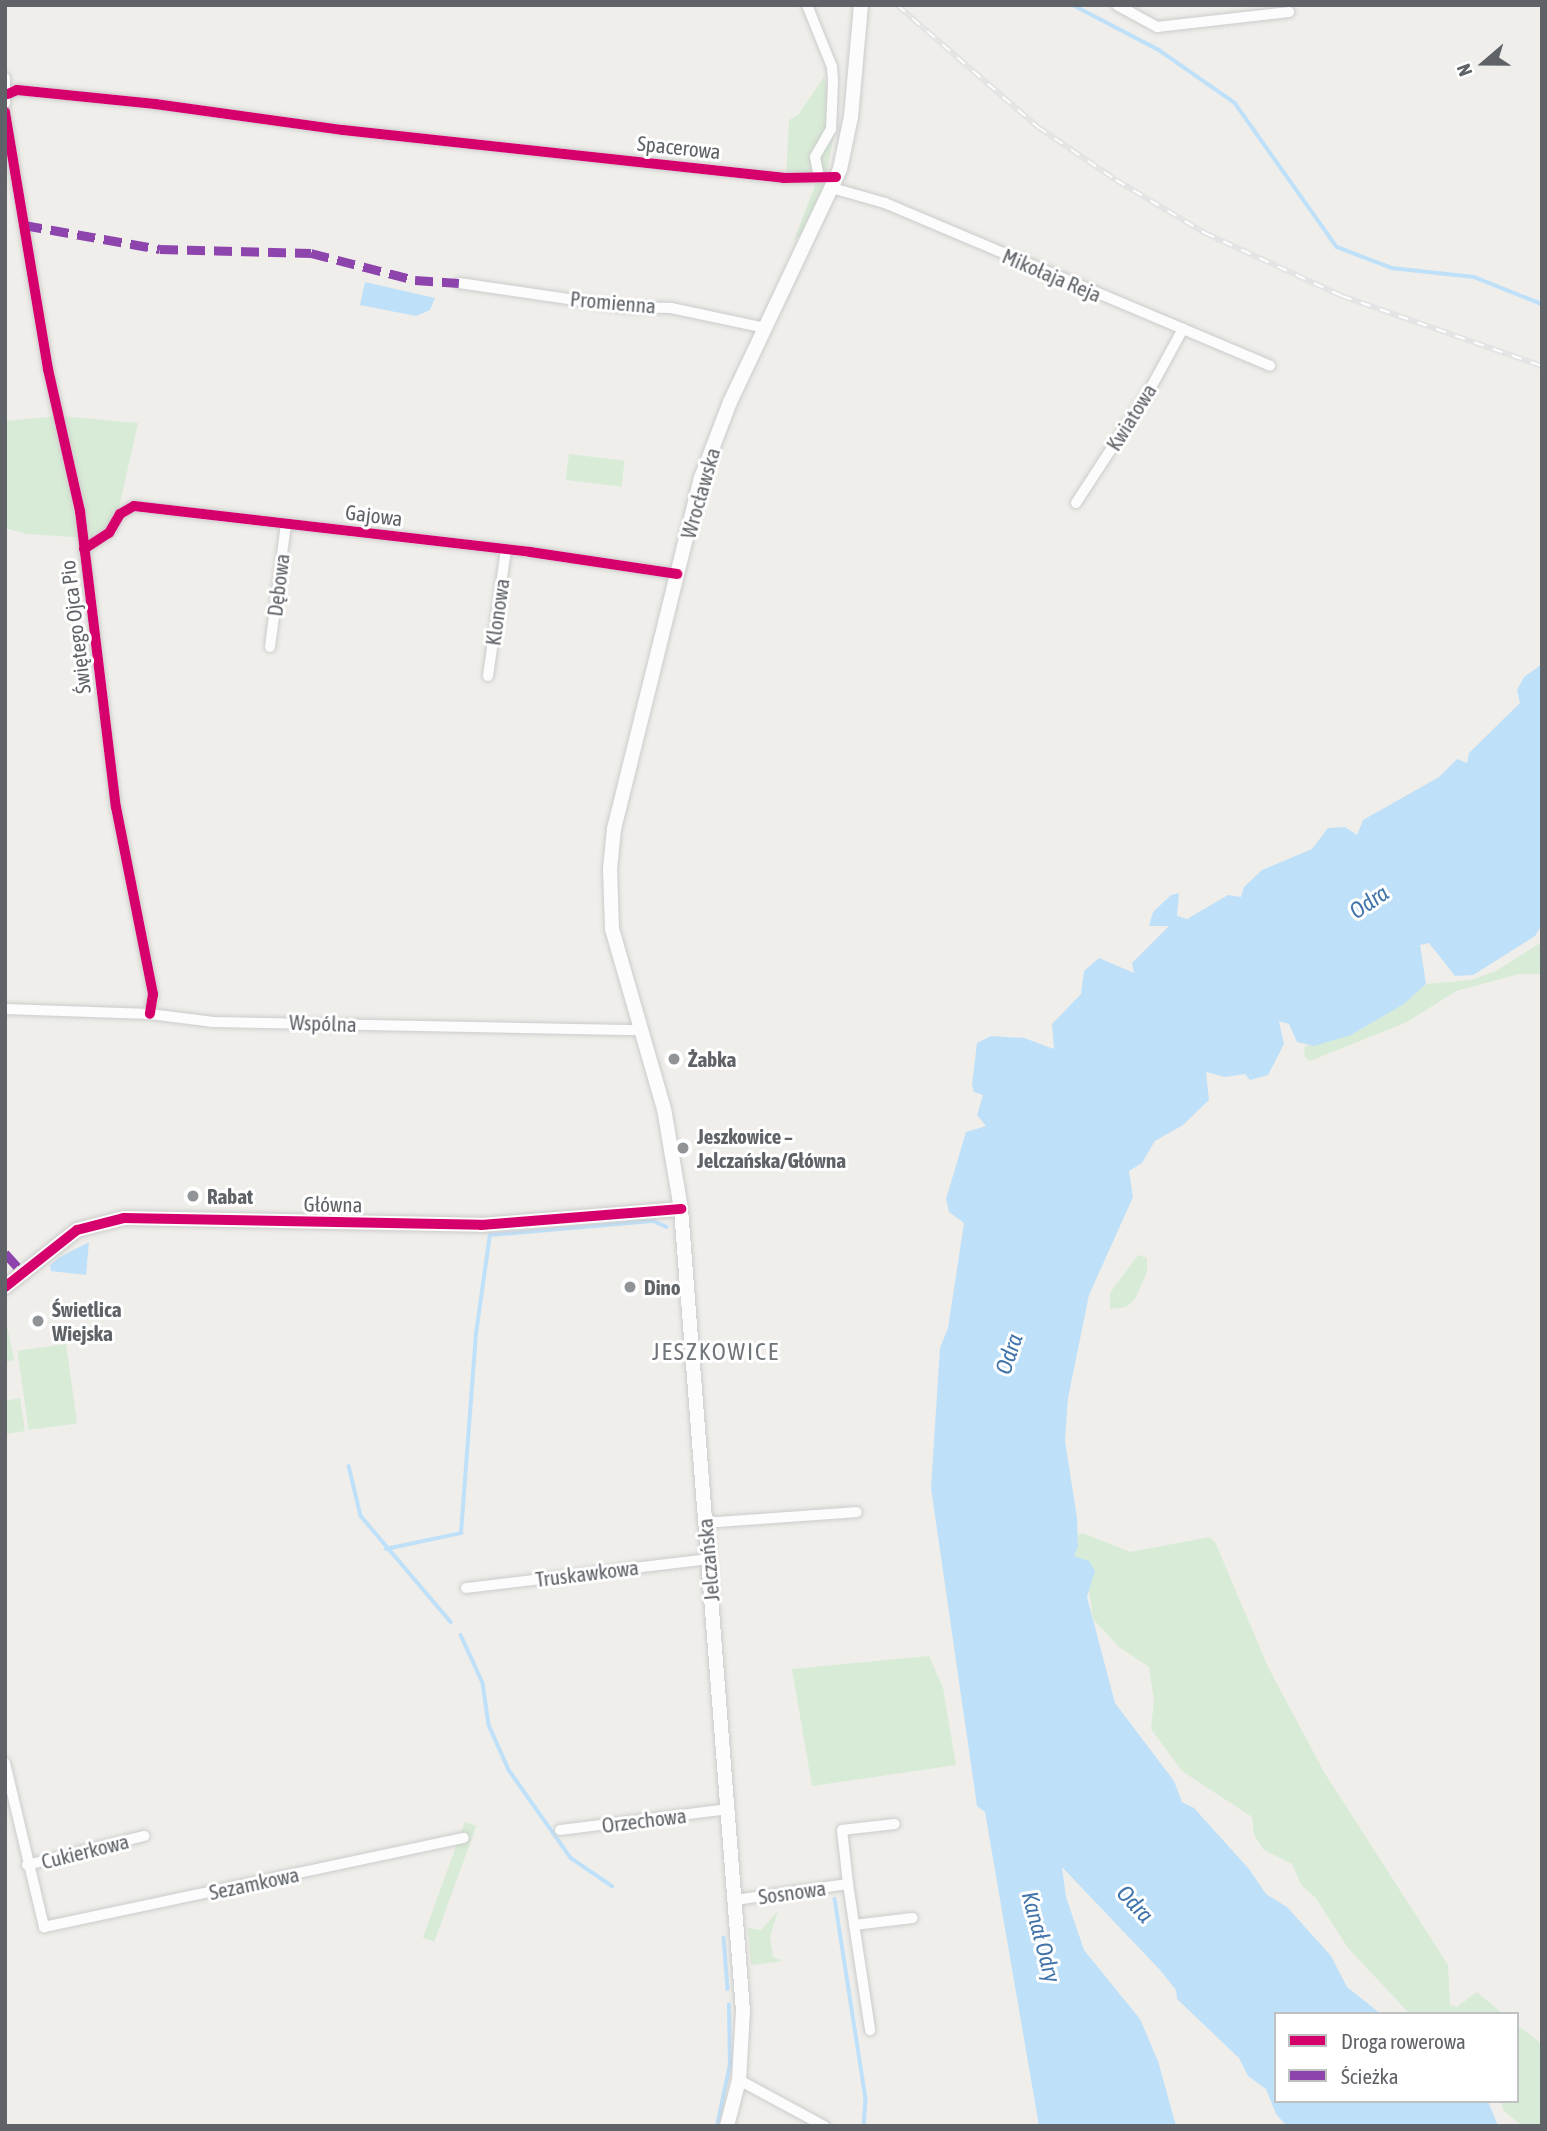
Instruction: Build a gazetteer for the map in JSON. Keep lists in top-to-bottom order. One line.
{"streets":{"main road":["Wrocławska","Główna","Jelczańska"],"street":["Spacerowa","Mikołaja Reja","Promienna","Kwiatowa","Gajowa","Dębowa","Klonowa","Świętego Ojca Pio","Wspólna","Truskawkowa","Orzechowa","Cukierkowa","Sezamkowa","Sosnowa"]},"crossings":[["Spacerowa","Mikołaja Reja"],["Spacerowa","Wrocławska"],["Mikołaja Reja","Kwiatowa"],["Mikołaja Reja","Wrocławska"],["Promienna","Wrocławska"],["Wrocławska","Gajowa"],["Wrocławska","Jelczańska"],["Gajowa","Dębowa"],["Gajowa","Klonowa"],["Gajowa","Świętego Ojca Pio"],["Świętego Ojca Pio","Wspólna"],["Wspólna","Jelczańska"],["Główna","Jelczańska"],["Jelczańska","Truskawkowa"],["Jelczańska","Orzechowa"],["Jelczańska","Sosnowa"],["Cukierkowa","Sezamkowa"]],"districts":["JESZKOWICE"],"water":["Odra","Kanał Odry"],"places":["Żabka","Jeszkowice – Jelczańska/Główna","Rabat","Dino","Świetlica Wiejska"],"legend":["Droga rowerowa","Ścieżka"],"north":"left"}
